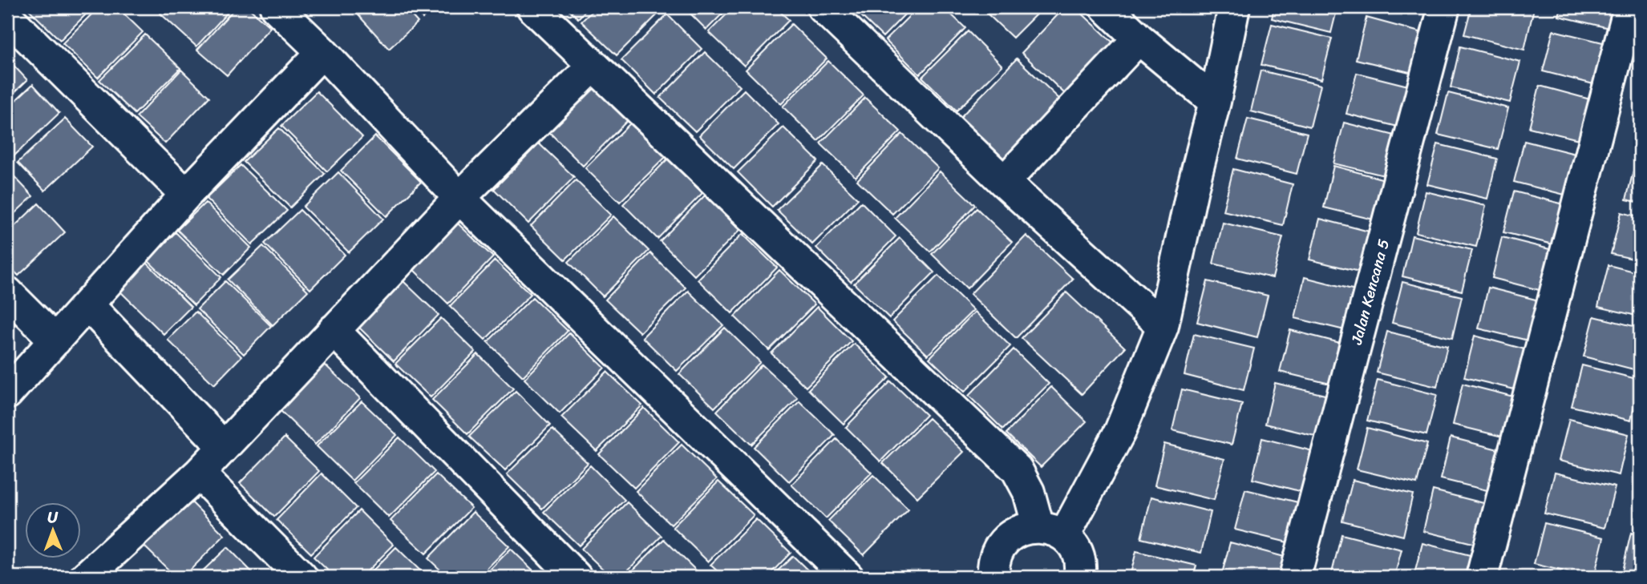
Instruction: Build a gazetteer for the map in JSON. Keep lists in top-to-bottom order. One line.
{"streets":{"street":["Jalan Kencana 5"]},"north":"top"}
